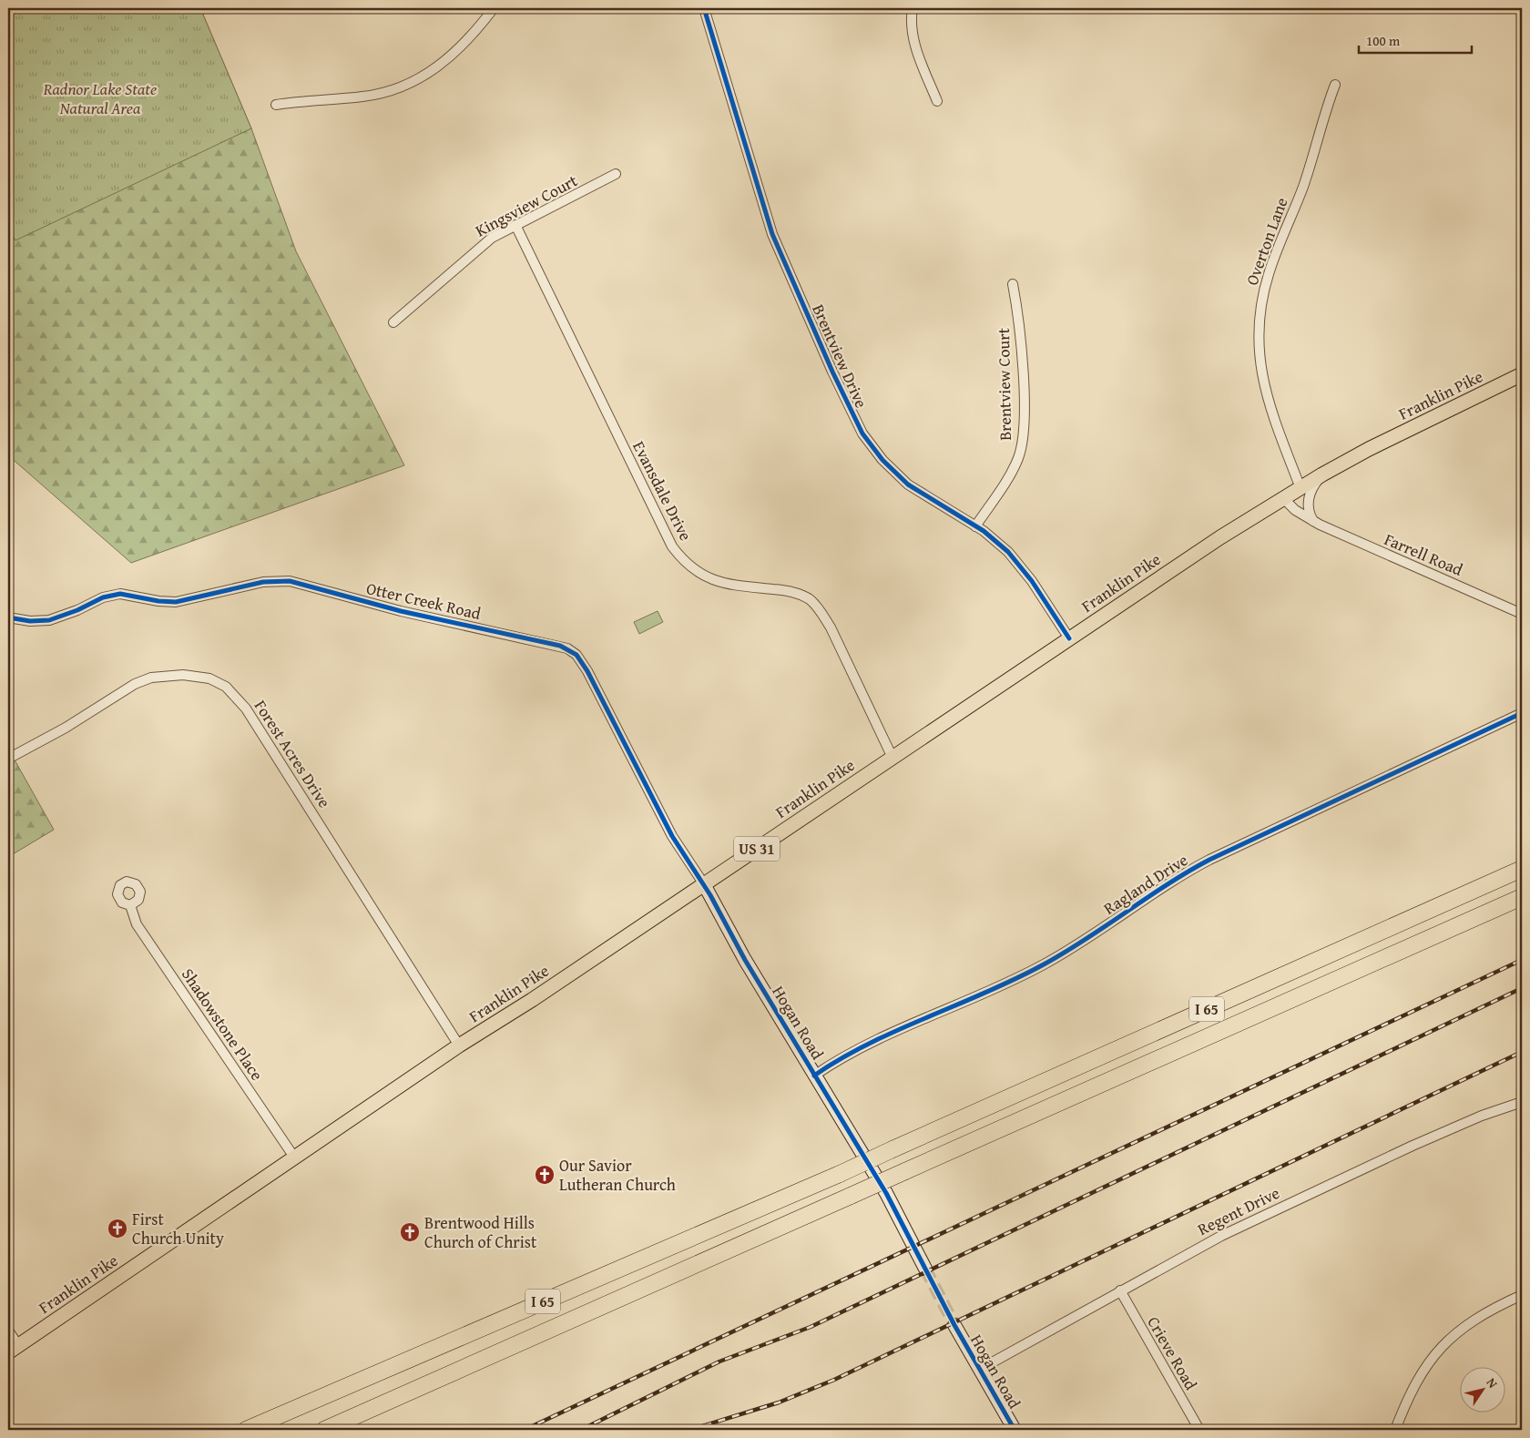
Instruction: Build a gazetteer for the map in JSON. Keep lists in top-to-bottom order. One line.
{"streets":{"highway":["I 65"],"main road":["Franklin Pike","US 31"],"street":["Kingsview Court","Overton Lane","Brentview Drive","Brentview Court","Evansdale Drive","Farrell Road","Otter Creek Road","Forest Acres Drive","Ragland Drive","Hogan Road","Shadowstone Place","Regent Drive","Crieve Road"]},"crossings":[["Kingsview Court","Evansdale Drive"],["Overton Lane","Franklin Pike"],["Brentview Drive","Brentview Court"],["Brentview Drive","Franklin Pike"],["Franklin Pike","Evansdale Drive"],["Franklin Pike","Farrell Road"],["Franklin Pike","Otter Creek Road"],["Franklin Pike","Forest Acres Drive"],["Franklin Pike","Hogan Road"],["Franklin Pike","Shadowstone Place"],["Otter Creek Road","Hogan Road"],["Ragland Drive","Hogan Road"],["Hogan Road","Regent Drive"],["Regent Drive","Crieve Road"]],"parks":["Radnor Lake State Natural Area"],"places":{"church":["Our Savior Lutheran Church","First Church Unity","Brentwood Hills Church of Christ"]},"scale_bar":"100 m","north":"top right"}
